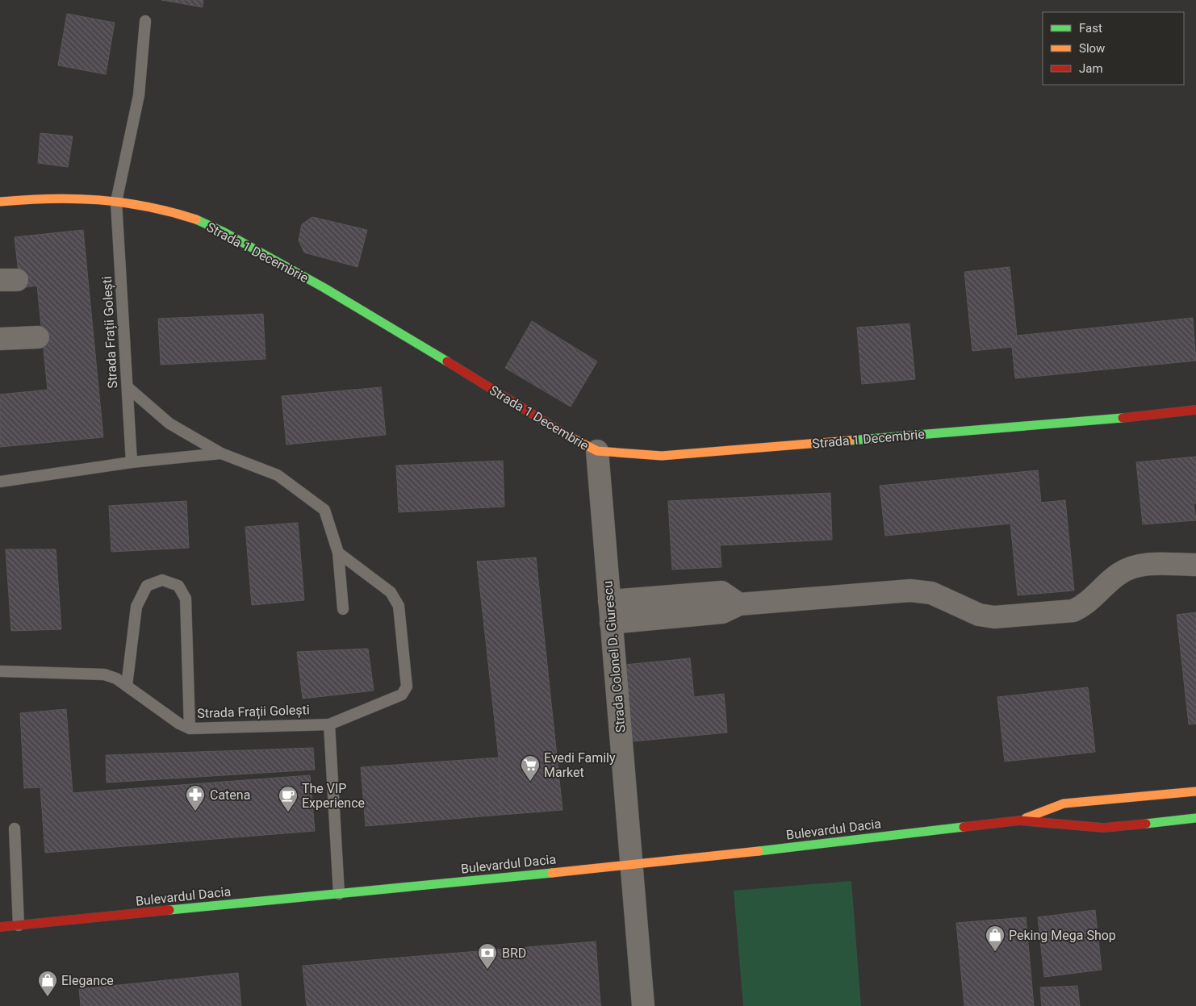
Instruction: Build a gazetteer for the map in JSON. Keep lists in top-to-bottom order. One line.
{"streets":{"main road":["Strada 1 Decembrie","Bulevardul Dacia"],"street":["Strada Colonel D. Giurescu"],"lane":["Strada Frații Golești"]},"crossings":[["Strada 1 Decembrie","Strada Frații Golești"],["Strada 1 Decembrie","Strada Colonel D. Giurescu"],["Strada Colonel D. Giurescu","Bulevardul Dacia"]],"places":{"supermarket":["Evedi Family Market"],"pharmacy":["Catena"],"cafe":["The VIP Experience"],"shop":["Peking Mega Shop","Elegance"],"bank":["BRD"]},"legend":["Fast","Slow","Jam"]}
